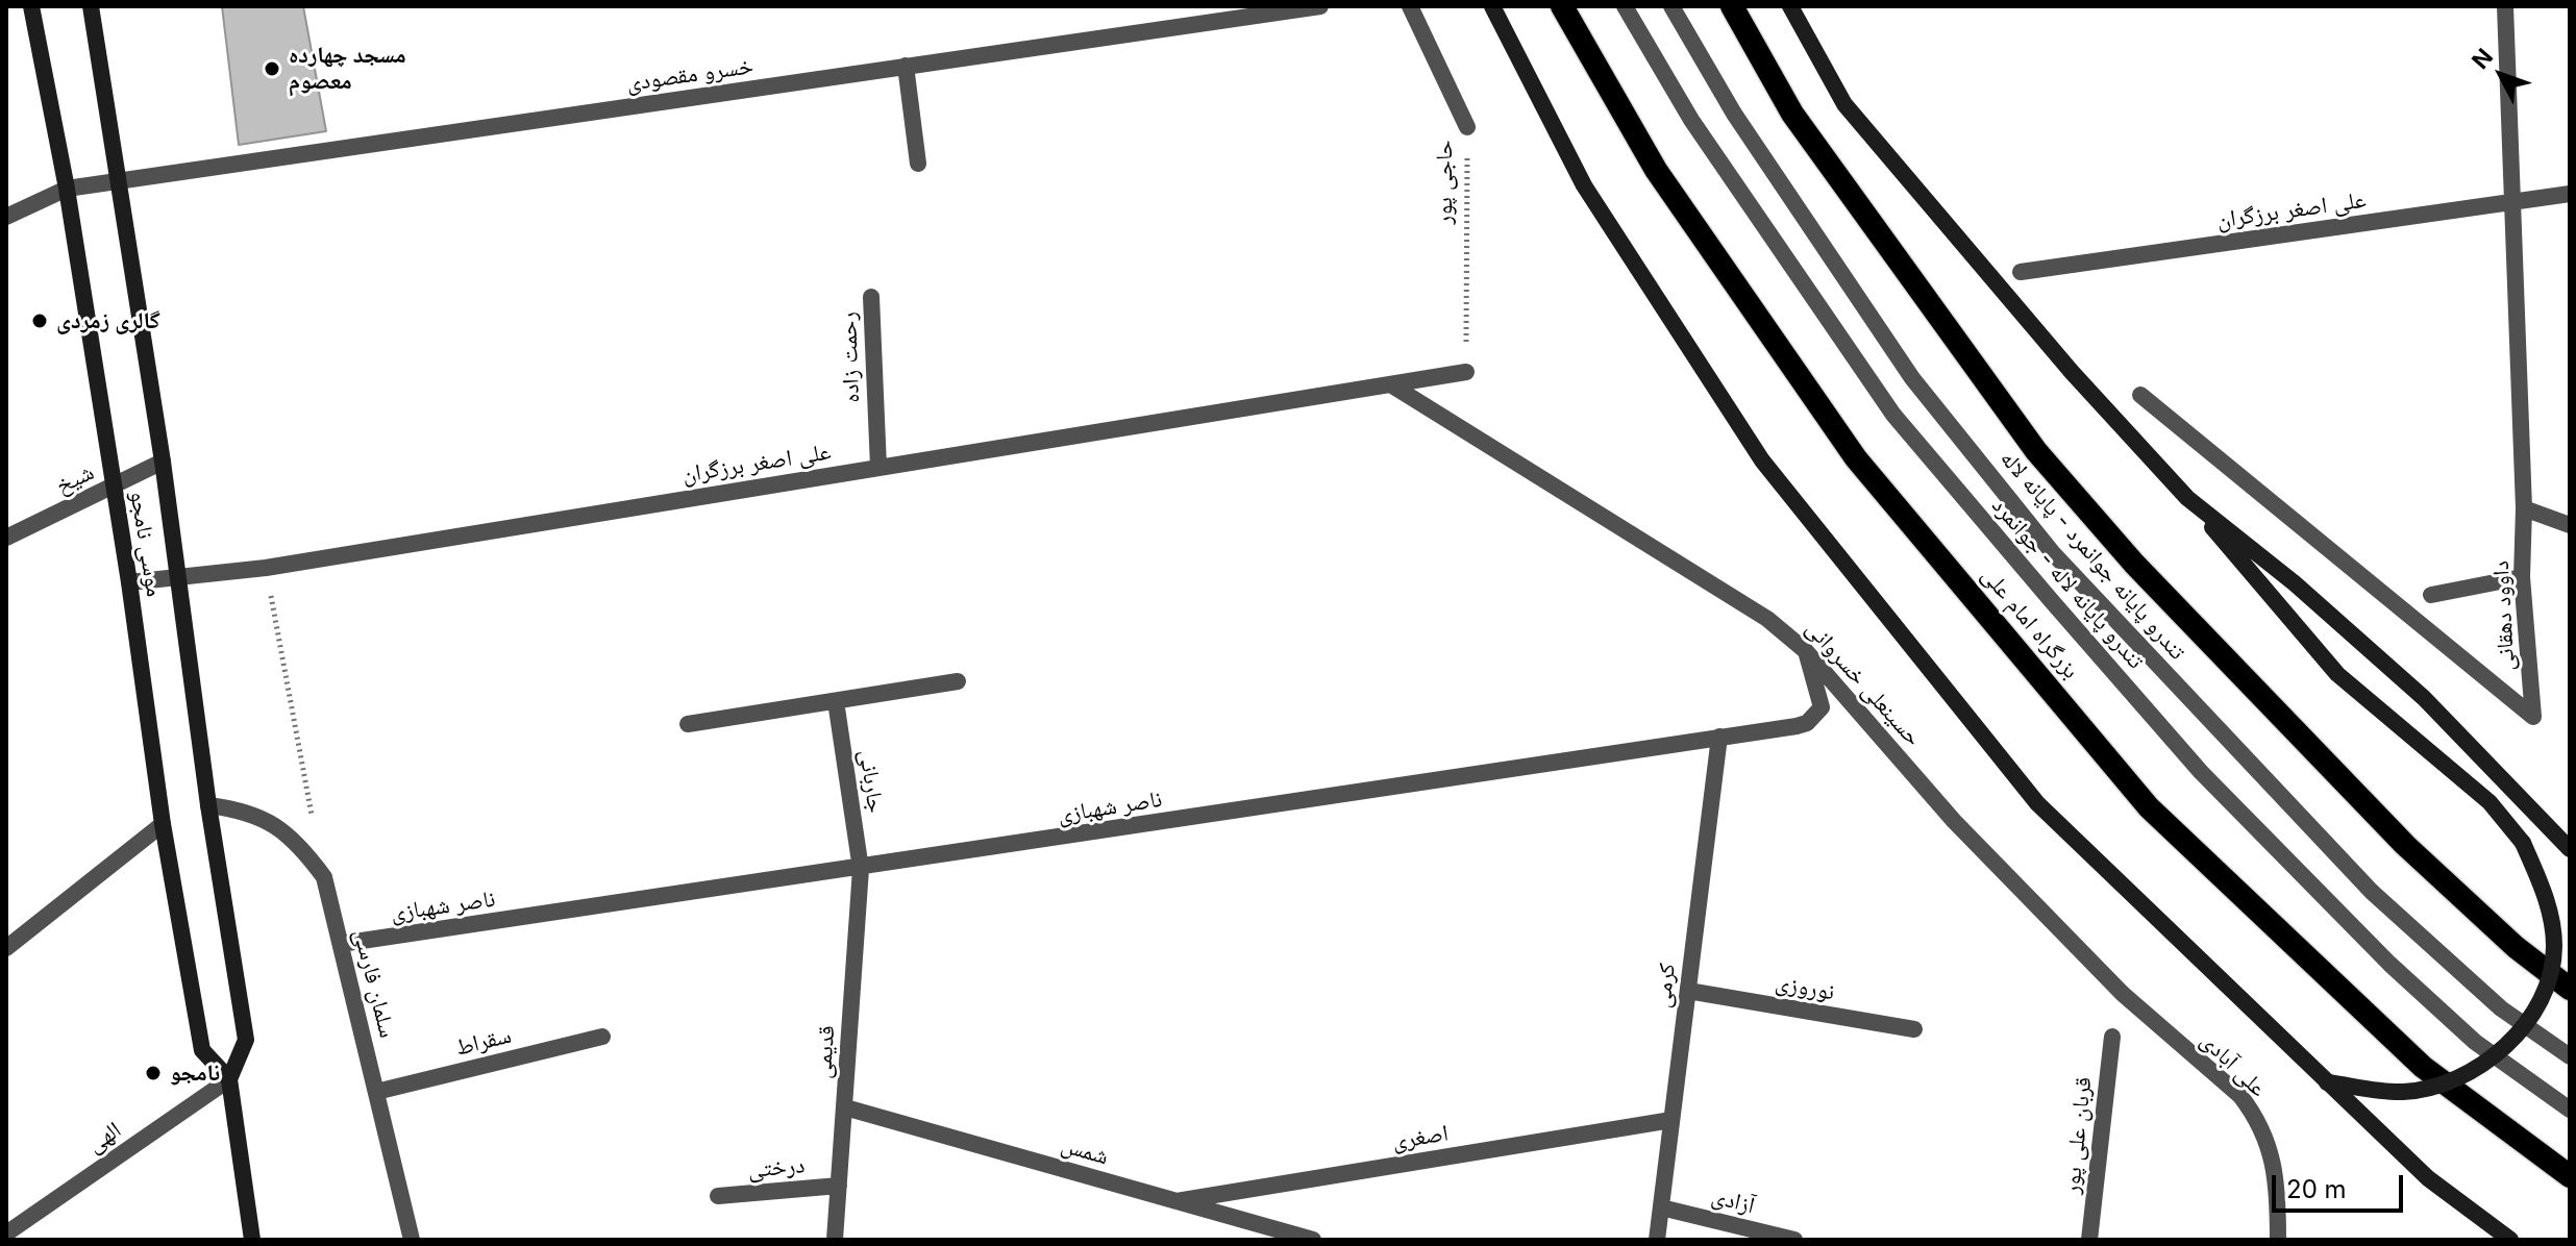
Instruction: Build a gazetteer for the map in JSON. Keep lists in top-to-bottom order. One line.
{"streets":{"highway":["بزرگراه امام علی"],"main road":["موسی نامجو"],"street":["خسرو مقصودی","حاجی پور","علی اصغر برزگران","رحمت زاده","شیخ","تندرو پایانه جوانمرد - پایانه لاله","تندرو پایانه لاله - جوانمرد","داوود دهقانی","حسینعلی خسروانی","جاربانی","ناصر شهبازی","سلمان فارسی","کرمی","نوروزی","سقراط","قدیمی","علی آبادی","قربان علی پور","الهی","اصغری","شمس","درختی","آزادی"]},"crossings":[["خسرو مقصودی","موسی نامجو"],["حاجی پور","علی اصغر برزگران"],["علی اصغر برزگران","رحمت زاده"],["علی اصغر برزگران","موسی نامجو"],["علی اصغر برزگران","داوود دهقانی"],["علی اصغر برزگران","حسینعلی خسروانی"],["شیخ","موسی نامجو"],["موسی نامجو","سلمان فارسی"],["موسی نامجو","الهی"],["حسینعلی خسروانی","ناصر شهبازی"],["حسینعلی خسروانی","علی آبادی"],["جاربانی","ناصر شهبازی"],["جاربانی","قدیمی"],["ناصر شهبازی","سلمان فارسی"],["ناصر شهبازی","کرمی"],["ناصر شهبازی","قدیمی"],["سلمان فارسی","سقراط"],["کرمی","نوروزی"],["کرمی","اصغری"],["کرمی","آزادی"],["قدیمی","شمس"],["قدیمی","درختی"],["اصغری","شمس"]],"places":["مسجد چهارده معصوم","گالری زمردی","نامجو"],"scale_bar":"20 m","north":"top left"}
